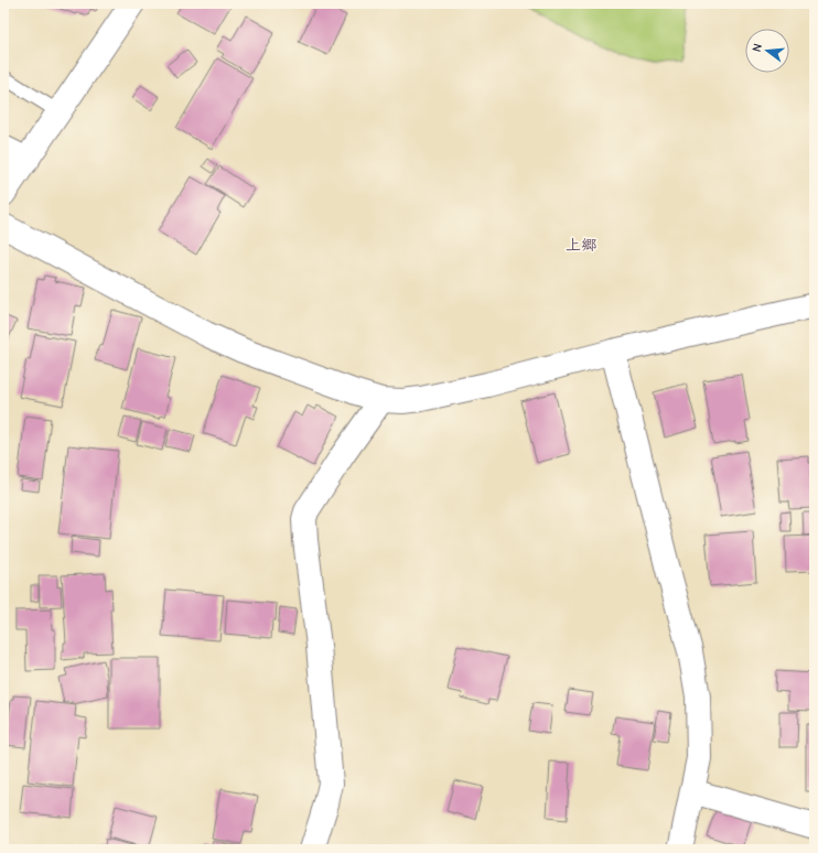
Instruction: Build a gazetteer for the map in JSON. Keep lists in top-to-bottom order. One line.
{"districts":["上郷"],"north":"left"}
